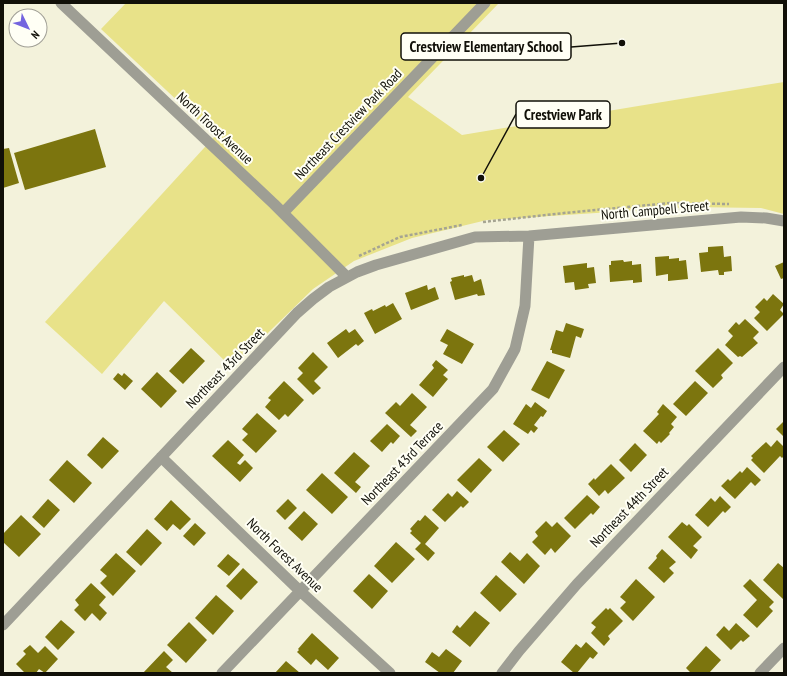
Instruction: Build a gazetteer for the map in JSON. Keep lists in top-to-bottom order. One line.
{"streets":{"street":["Northeast Crestview Park Road","North Troost Avenue","North Campbell Street","Northeast 43rd Street","Northeast 43rd Terrace","Northeast 44th Street","North Forest Avenue"]},"crossings":[["Northeast Crestview Park Road","North Troost Avenue"],["North Troost Avenue","Northeast 43rd Street"],["North Campbell Street","Northeast 43rd Street"],["North Campbell Street","Northeast 43rd Terrace"],["Northeast 43rd Street","Northeast 43rd Terrace"],["Northeast 43rd Street","North Forest Avenue"],["Northeast 43rd Terrace","North Forest Avenue"]],"places":["Crestview Elementary School","Crestview Park"],"north":"bottom right"}
